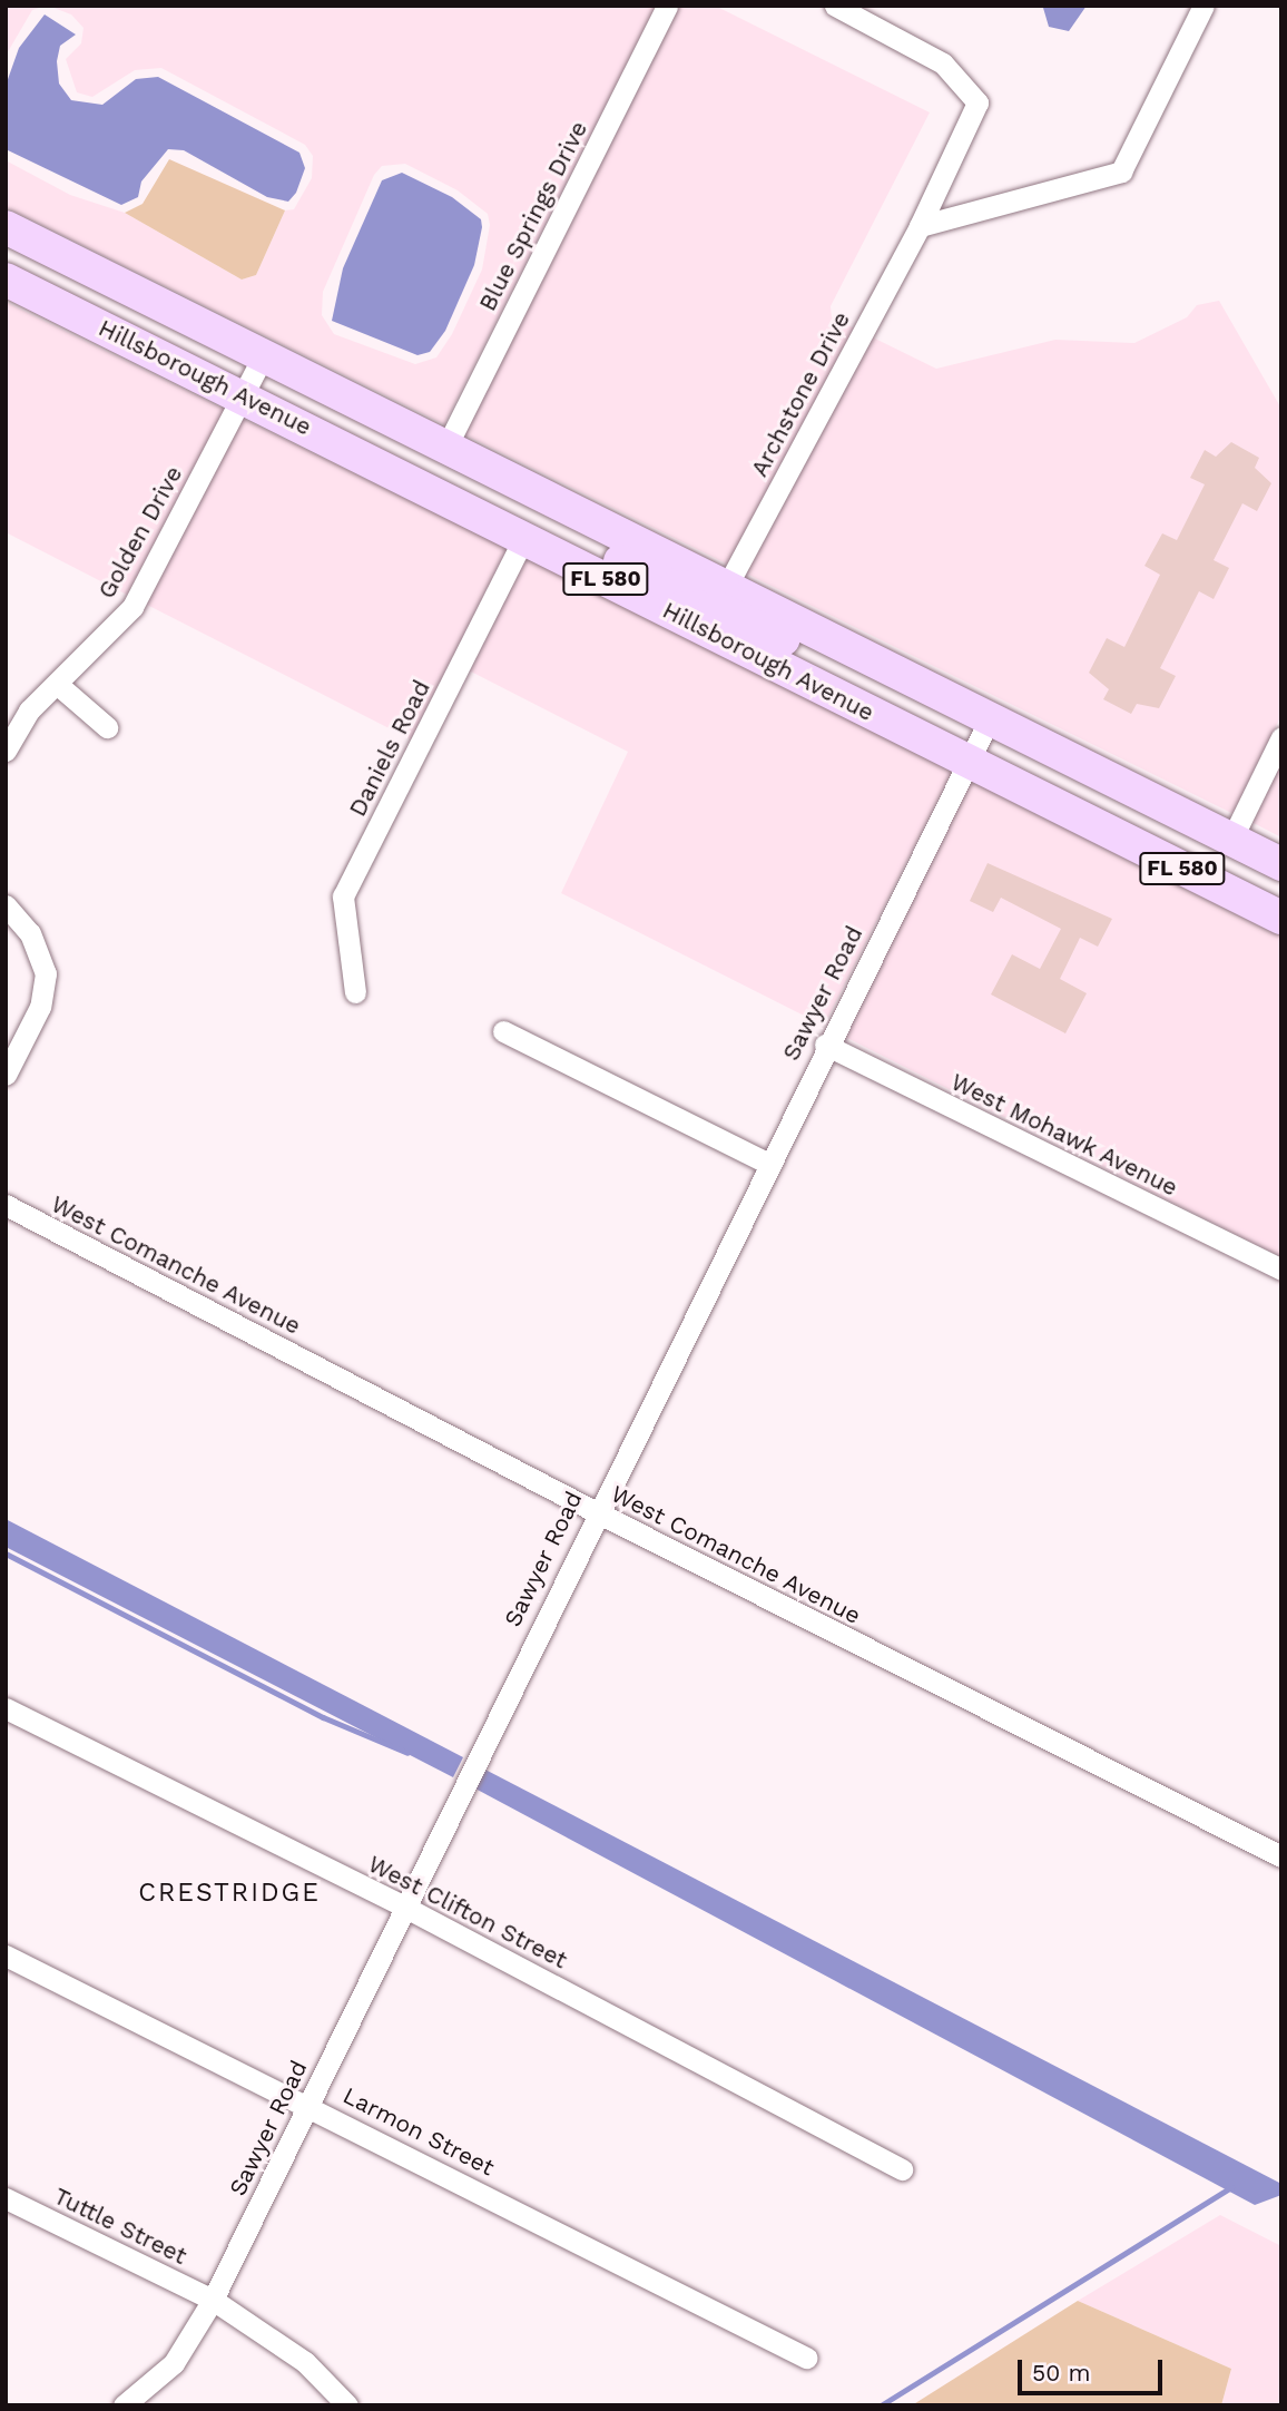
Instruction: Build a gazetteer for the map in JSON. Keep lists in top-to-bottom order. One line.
{"streets":{"main road":["Hillsborough Avenue","FL 580"],"street":["Blue Springs Drive","Archstone Drive","Golden Drive","Daniels Road","Sawyer Road","West Mohawk Avenue","West Comanche Avenue","West Clifton Street","Larmon Street","Tuttle Street"]},"crossings":[["Blue Springs Drive","Hillsborough Avenue"],["Hillsborough Avenue","Archstone Drive"],["Hillsborough Avenue","Golden Drive"],["Hillsborough Avenue","Daniels Road"],["Hillsborough Avenue","Sawyer Road"],["Sawyer Road","West Mohawk Avenue"],["Sawyer Road","West Comanche Avenue"],["Sawyer Road","West Clifton Street"],["Sawyer Road","Larmon Street"],["Sawyer Road","Tuttle Street"]],"districts":["CRESTRIDGE"],"scale_bar":"50 m"}
